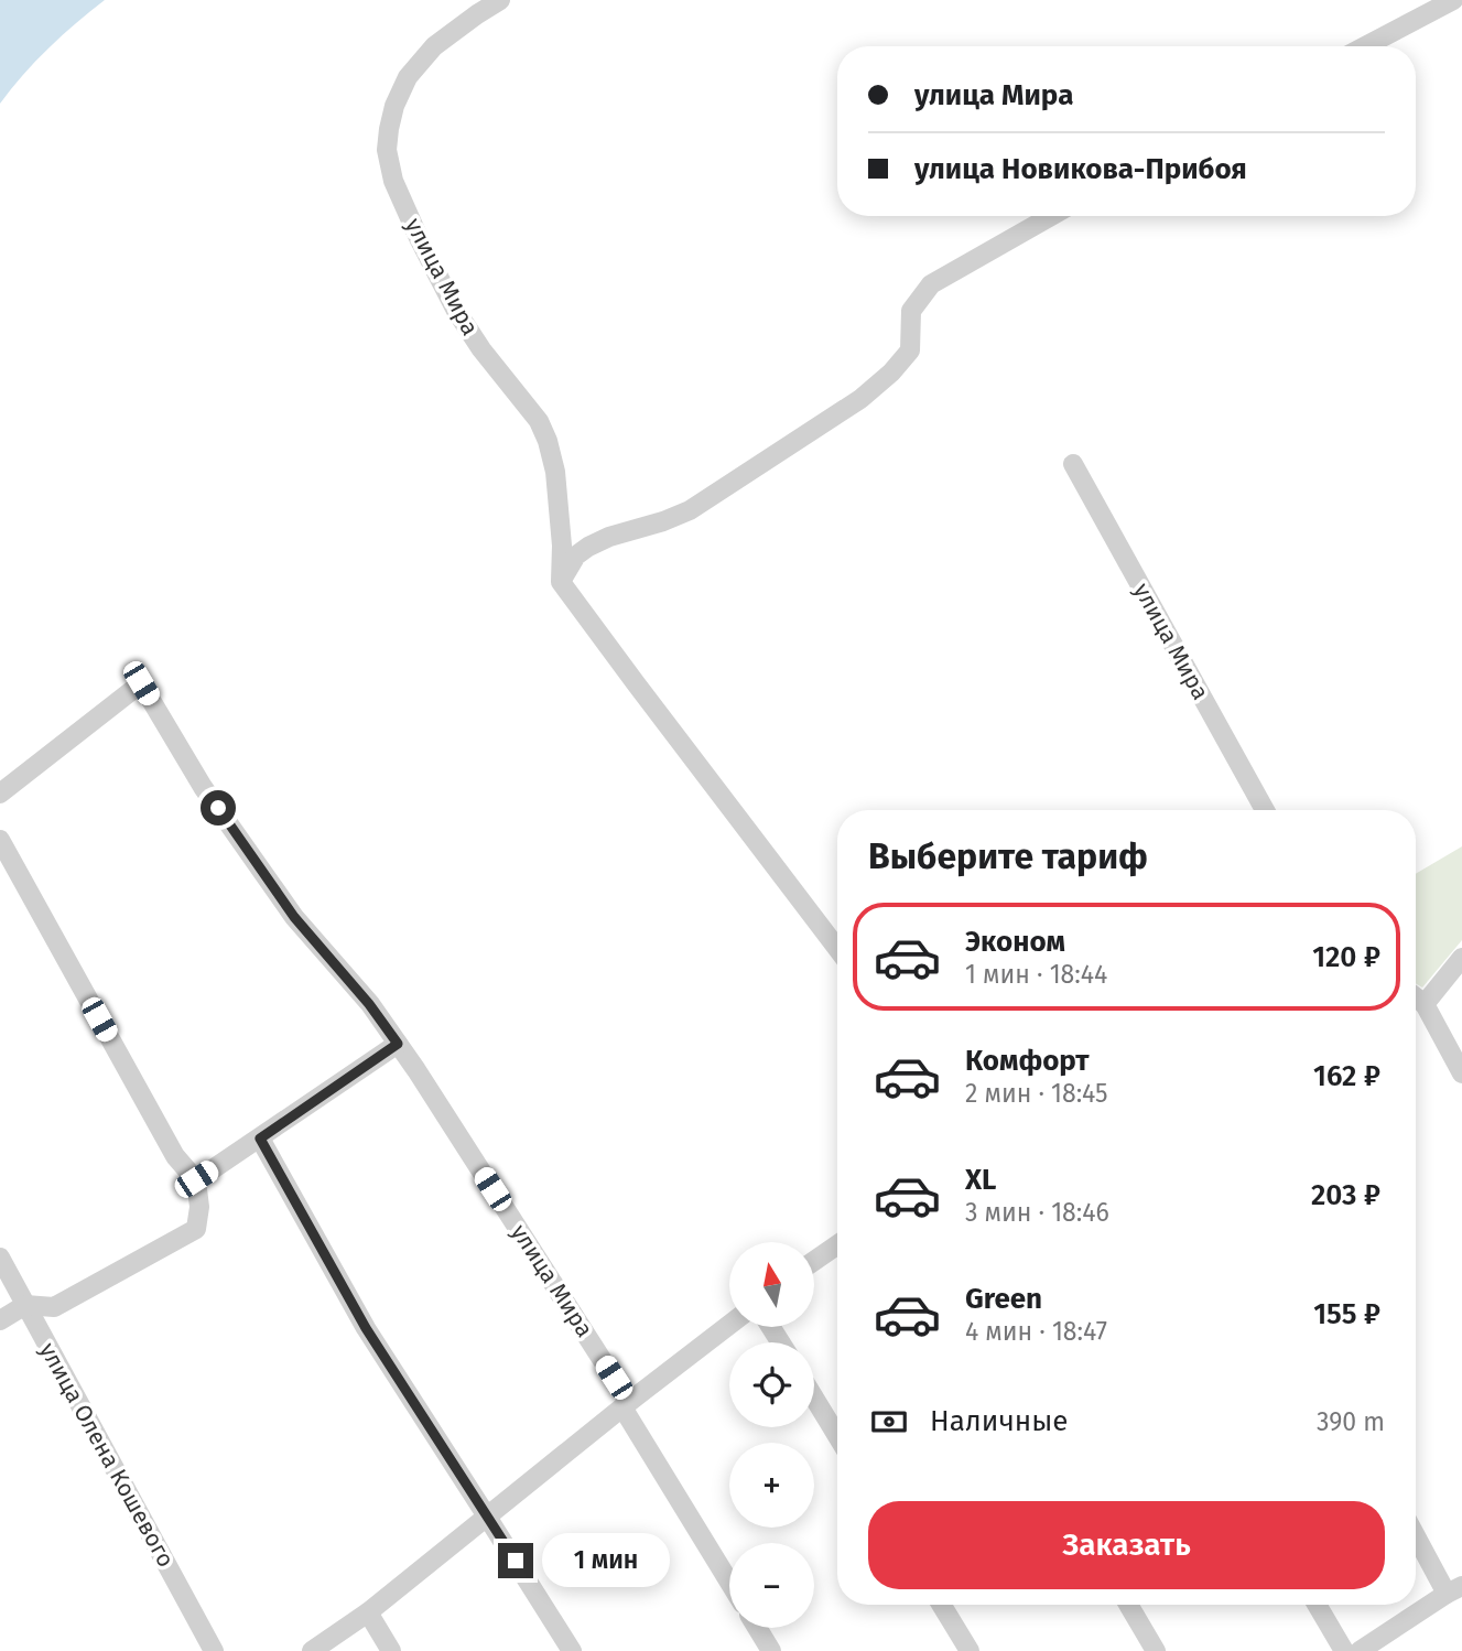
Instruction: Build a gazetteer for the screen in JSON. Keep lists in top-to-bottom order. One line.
{"streets":{"street":["улица Мира","улица Олена Кошевого"]},"north":"top","page":{"banner":["улица Мира","улица Новикова-Прибоя"],"heading":"Выберите тариф","list":[{"name":"Эконом","note":"1 мин · 18:44","value":"120 ₽"},{"name":"Комфорт","note":"2 мин · 18:45","value":"162 ₽"},{"name":"XL","note":"3 мин · 18:46","value":"203 ₽"},{"name":"Green","note":"4 мин · 18:47","value":"155 ₽"}],"map_buttons":["+","−"],"pay":["Наличные","390 m"],"buttons":"Заказать","bubble":"1 мин"}}
